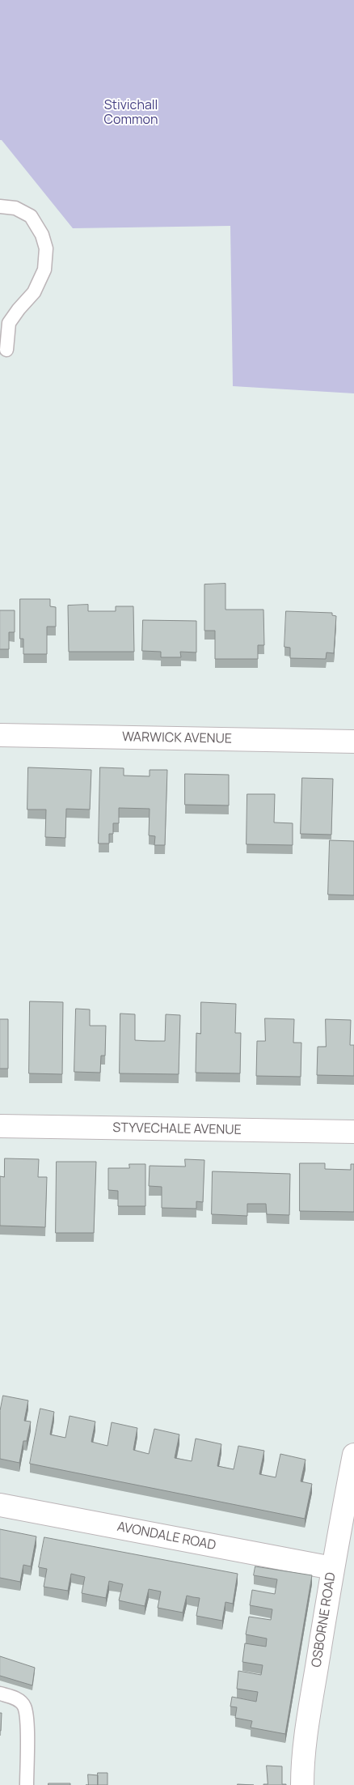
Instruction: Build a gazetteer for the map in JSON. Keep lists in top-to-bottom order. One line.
{"streets":{"street":["WARWICK AVENUE","STYVECHALE AVENUE","AVONDALE ROAD","OSBORNE ROAD"]},"crossings":[["AVONDALE ROAD","OSBORNE ROAD"]],"parks":["Stivichall Common"]}
